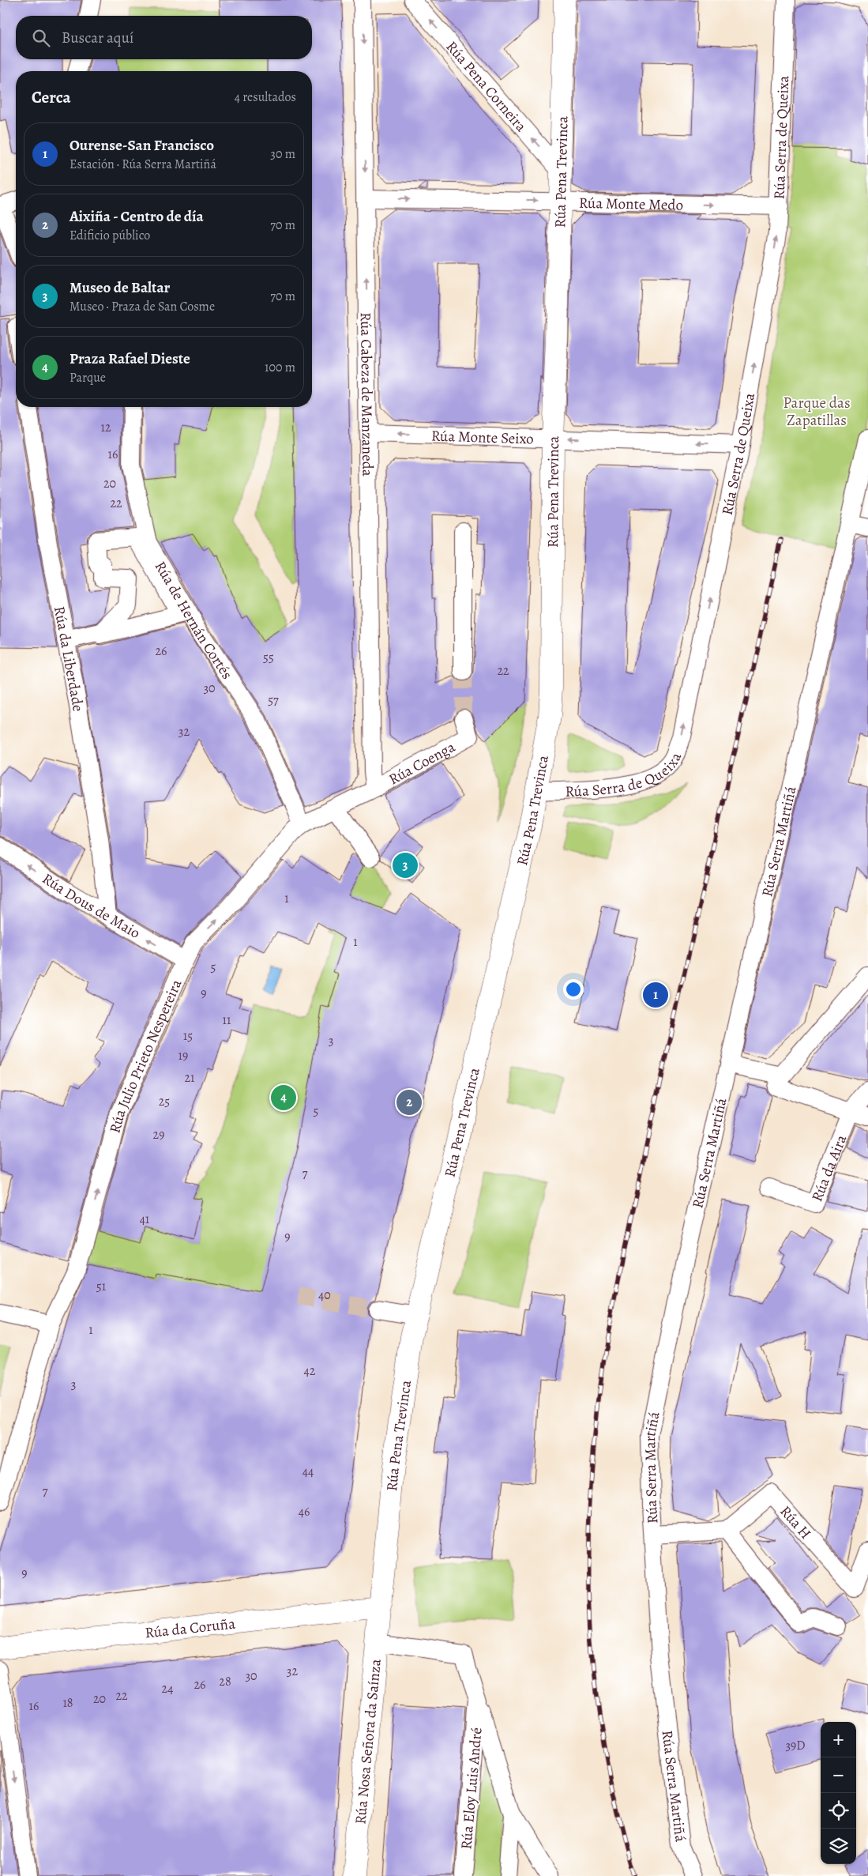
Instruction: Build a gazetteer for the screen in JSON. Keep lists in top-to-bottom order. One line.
{"streets":{"street":["Rúa Pena Corneira","Rúa Serra de Queixa","Rúa Pena Trevinca","Rúa Monte Medo","Rúa Cabeza de Manzaneda","Rúa Monte Seixo","Rúa de Hernán Cortés","Rúa da Liberdade","Rúa Coenga","Rúa Serra Martiñá","Rúa Dous de Maio","Rúa Julio Prieto Nespereira","Rúa da Aira","Rúa H","Rúa da Coruña","Rúa Nosa Señora da Saínza","Rúa Eloy Luis André"]},"crossings":[["Rúa Pena Corneira","Rúa Pena Trevinca"],["Rúa Serra de Queixa","Rúa Pena Trevinca"],["Rúa Serra de Queixa","Rúa Monte Medo"],["Rúa Serra de Queixa","Rúa Monte Seixo"],["Rúa Pena Trevinca","Rúa Monte Medo"],["Rúa Pena Trevinca","Rúa Monte Seixo"],["Rúa Pena Trevinca","Rúa da Coruña"],["Rúa Pena Trevinca","Rúa Nosa Señora da Saínza"],["Rúa Monte Medo","Rúa Cabeza de Manzaneda"],["Rúa Cabeza de Manzaneda","Rúa Monte Seixo"],["Rúa Cabeza de Manzaneda","Rúa Coenga"],["Rúa de Hernán Cortés","Rúa Coenga"],["Rúa de Hernán Cortés","Rúa Julio Prieto Nespereira"],["Rúa da Liberdade","Rúa Dous de Maio"],["Rúa Coenga","Rúa Julio Prieto Nespereira"],["Rúa Dous de Maio","Rúa Julio Prieto Nespereira"],["Rúa da Coruña","Rúa Nosa Señora da Saínza"],["Rúa Nosa Señora da Saínza","Rúa Eloy Luis André"]],"one_way":["Rúa Pena Corneira","Rúa Serra de Queixa","Rúa Monte Medo","Rúa Monte Seixo","Rúa Dous de Maio","Rúa Julio Prieto Nespereira"],"parks":["Parque das Zapatillas"],"house_numbers":["12","16","20","22","26","55","22","30","57","32","1","1","5","9","11","15","3","19","21","25","5","29","7","41","9","51","40","1","42","3","44","7","46","9","32","30","28","26","24","22","20","18","16","39D"],"page":{"search":"Buscar aquí","heading":["Cerca","4 resultados"],"list":[{"mark":"1","name":"Ourense-San Francisco","note":"Estación · Rúa Serra Martiñá","value":"30 m"},{"mark":"2","name":"Aixiña - Centro de día","note":"Edificio público","value":"70 m"},{"mark":"3","name":"Museo de Baltar","note":"Museo · Praza de San Cosme","value":"70 m"},{"mark":"4","name":"Praza Rafael Dieste","note":"Parque","value":"100 m"}],"pins":["3","1","4","2"],"map_buttons":["+","−"]}}
